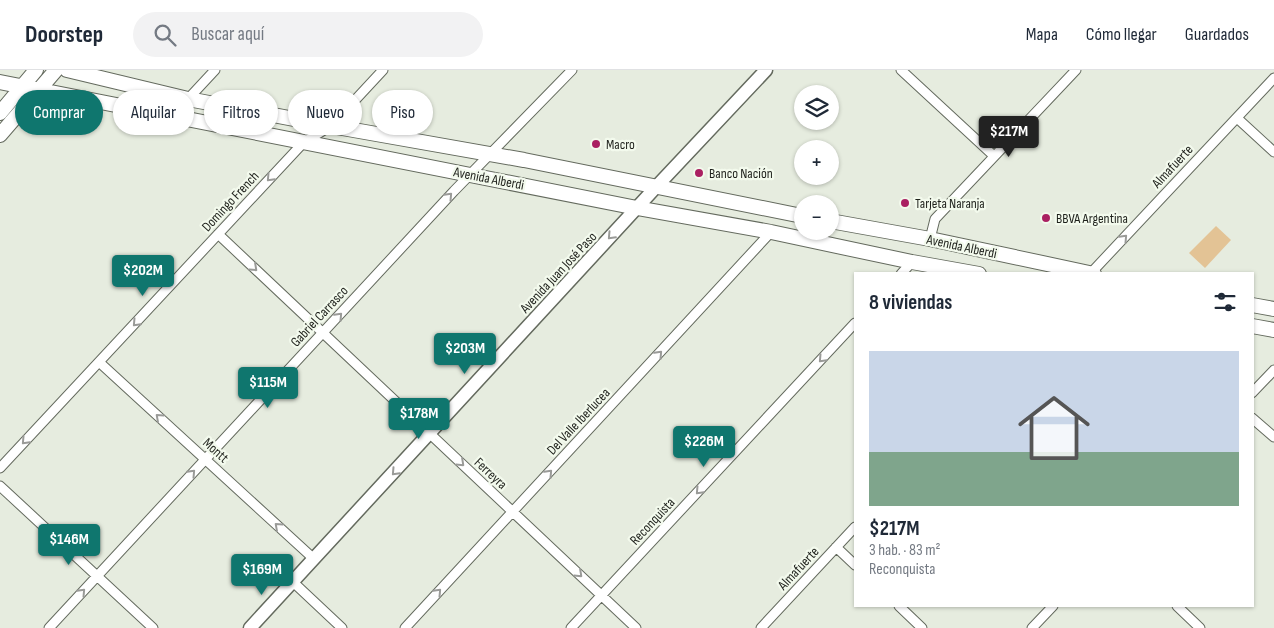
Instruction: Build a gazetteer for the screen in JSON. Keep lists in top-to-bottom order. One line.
{"streets":{"main road":["Avenida Alberdi"],"street":["Almafuerte","Domingo French","Avenida Juan José Paso","Gabriel Carrasco","Del Valle Iberlucea","Montt","Ferreyra","Reconquista"]},"crossings":[["Avenida Alberdi","Domingo French"],["Avenida Alberdi","Avenida Juan José Paso"],["Avenida Alberdi","Gabriel Carrasco"],["Avenida Alberdi","Del Valle Iberlucea"],["Domingo French","Montt"],["Domingo French","Ferreyra"],["Avenida Juan José Paso","Montt"],["Avenida Juan José Paso","Ferreyra"],["Gabriel Carrasco","Montt"],["Gabriel Carrasco","Ferreyra"],["Del Valle Iberlucea","Ferreyra"],["Ferreyra","Reconquista"]],"one_way":["Almafuerte","Domingo French","Avenida Juan José Paso","Gabriel Carrasco","Del Valle Iberlucea","Montt","Ferreyra","Reconquista"],"places":["Macro","Banco Nación","Tarjeta Naranja","BBVA Argentina"],"page":{"header":"Doorstep","search":"Buscar aquí","nav":["Mapa","Cómo llegar","Guardados"],"map_buttons":["+","−"],"chip":["Comprar","Alquilar","Filtros","Nuevo","Piso"],"price":["$217M","$202M","$203M","$115M","$178M","$226M","$146M","$169M"],"heading":"8 viviendas","list":[{"name":"$217M","note":"3 hab. · 83 m² · Reconquista"}]}}
